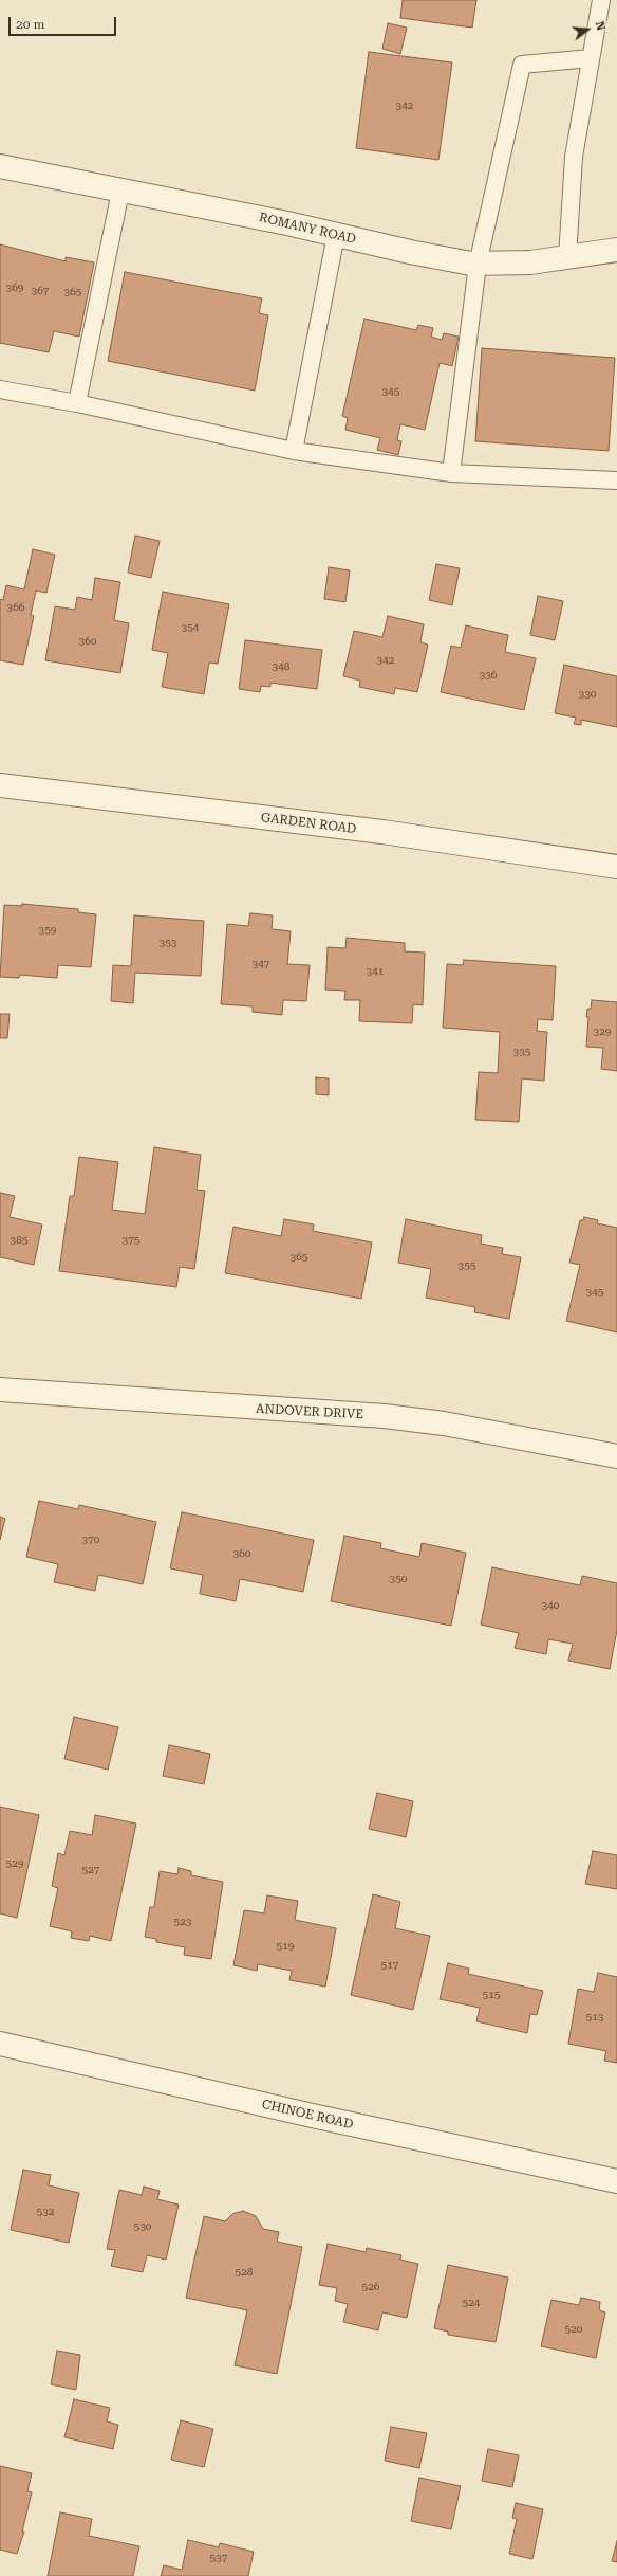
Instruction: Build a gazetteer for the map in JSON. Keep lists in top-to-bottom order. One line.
{"streets":{"street":["ROMANY ROAD","GARDEN ROAD","ANDOVER DRIVE","CHINOE ROAD"]},"house_numbers":["342","369","367","365","345","366","354","360","342","348","336","330","359","353","347","341","329","335","385","375","365","355","345","370","360","350","340","529","527","523","519","517","515","513","532","530","528","526","524","520","537"],"scale_bar":"20 m","north":"right"}
